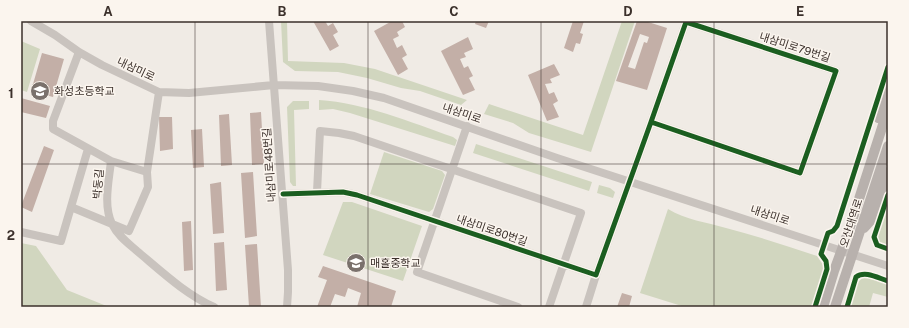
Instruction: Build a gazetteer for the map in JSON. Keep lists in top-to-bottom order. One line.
{"streets":{"main road":["오산대역로"],"street":["내삼미로79번길","내삼미로","내삼미로48번길","박동길","내삼미로80번길"]},"crossings":[["내삼미로79번길","내삼미로"],["내삼미로","내삼미로48번길"],["내삼미로","박동길"],["내삼미로","오산대역로"],["내삼미로48번길","내삼미로80번길"]],"places":{"school or university":["화성초등학교","매홀중학교"]},"grid":{"columns":["A","B","C","D","E"],"rows":["1","2"]}}
